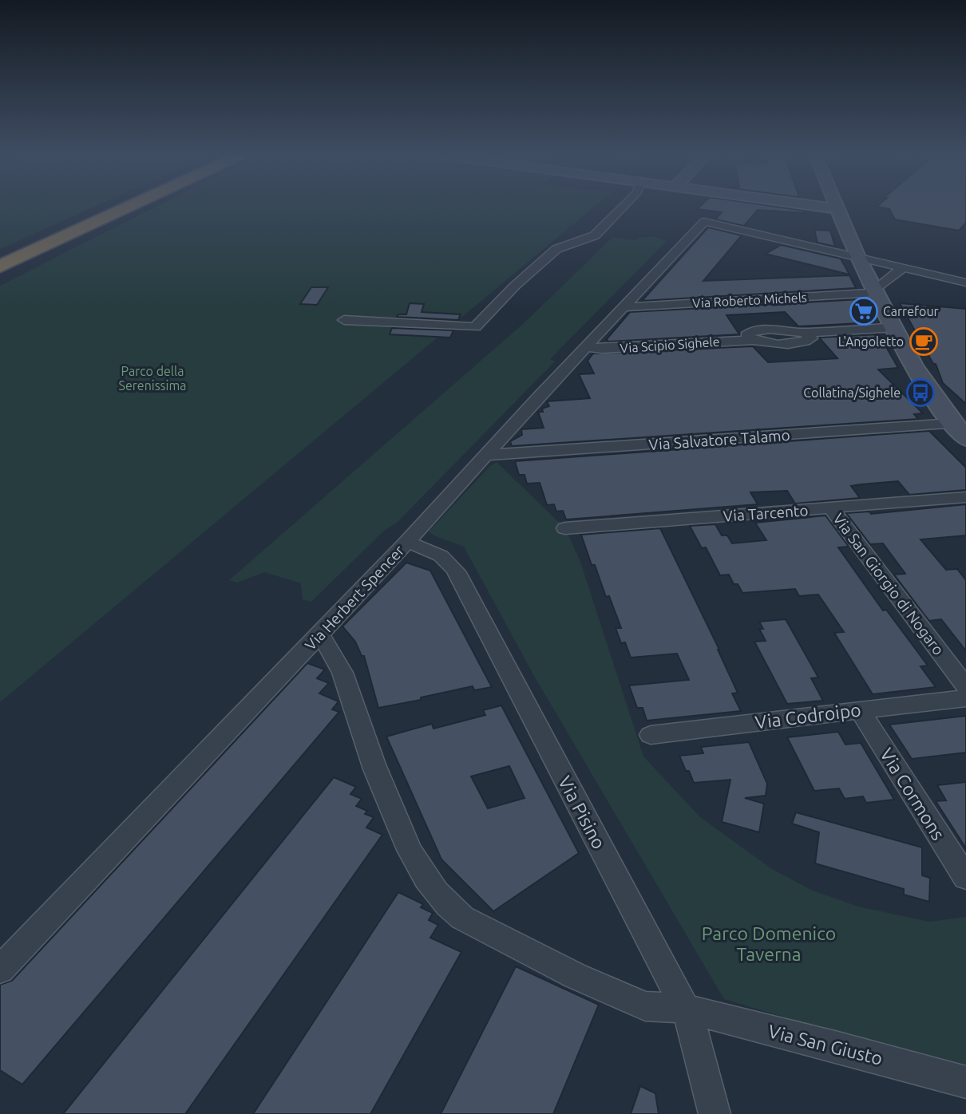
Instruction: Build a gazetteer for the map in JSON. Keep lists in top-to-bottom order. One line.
{"streets":{"street":["Via Roberto Michels","Via Scipio Sighele","Via Salvatore Talamo","Via Tarcento","Via San Giorgio di Nogaro","Via Herbert Spencer","Via Codroipo","Via Cormons","Via Pisino","Via San Giusto"]},"crossings":[["Via Roberto Michels","Via Herbert Spencer"],["Via Scipio Sighele","Via Herbert Spencer"],["Via Salvatore Talamo","Via Herbert Spencer"],["Via Tarcento","Via San Giorgio di Nogaro"],["Via Herbert Spencer","Via Pisino"],["Via Herbert Spencer","Via San Giusto"],["Via Codroipo","Via Cormons"],["Via Pisino","Via San Giusto"]],"parks":["Parco della Serenissima","Parco Domenico Taverna"],"places":{"supermarket":["Carrefour"],"cafe":["L'Angoletto"],"bus stop":["Collatina/Sighele"]}}
